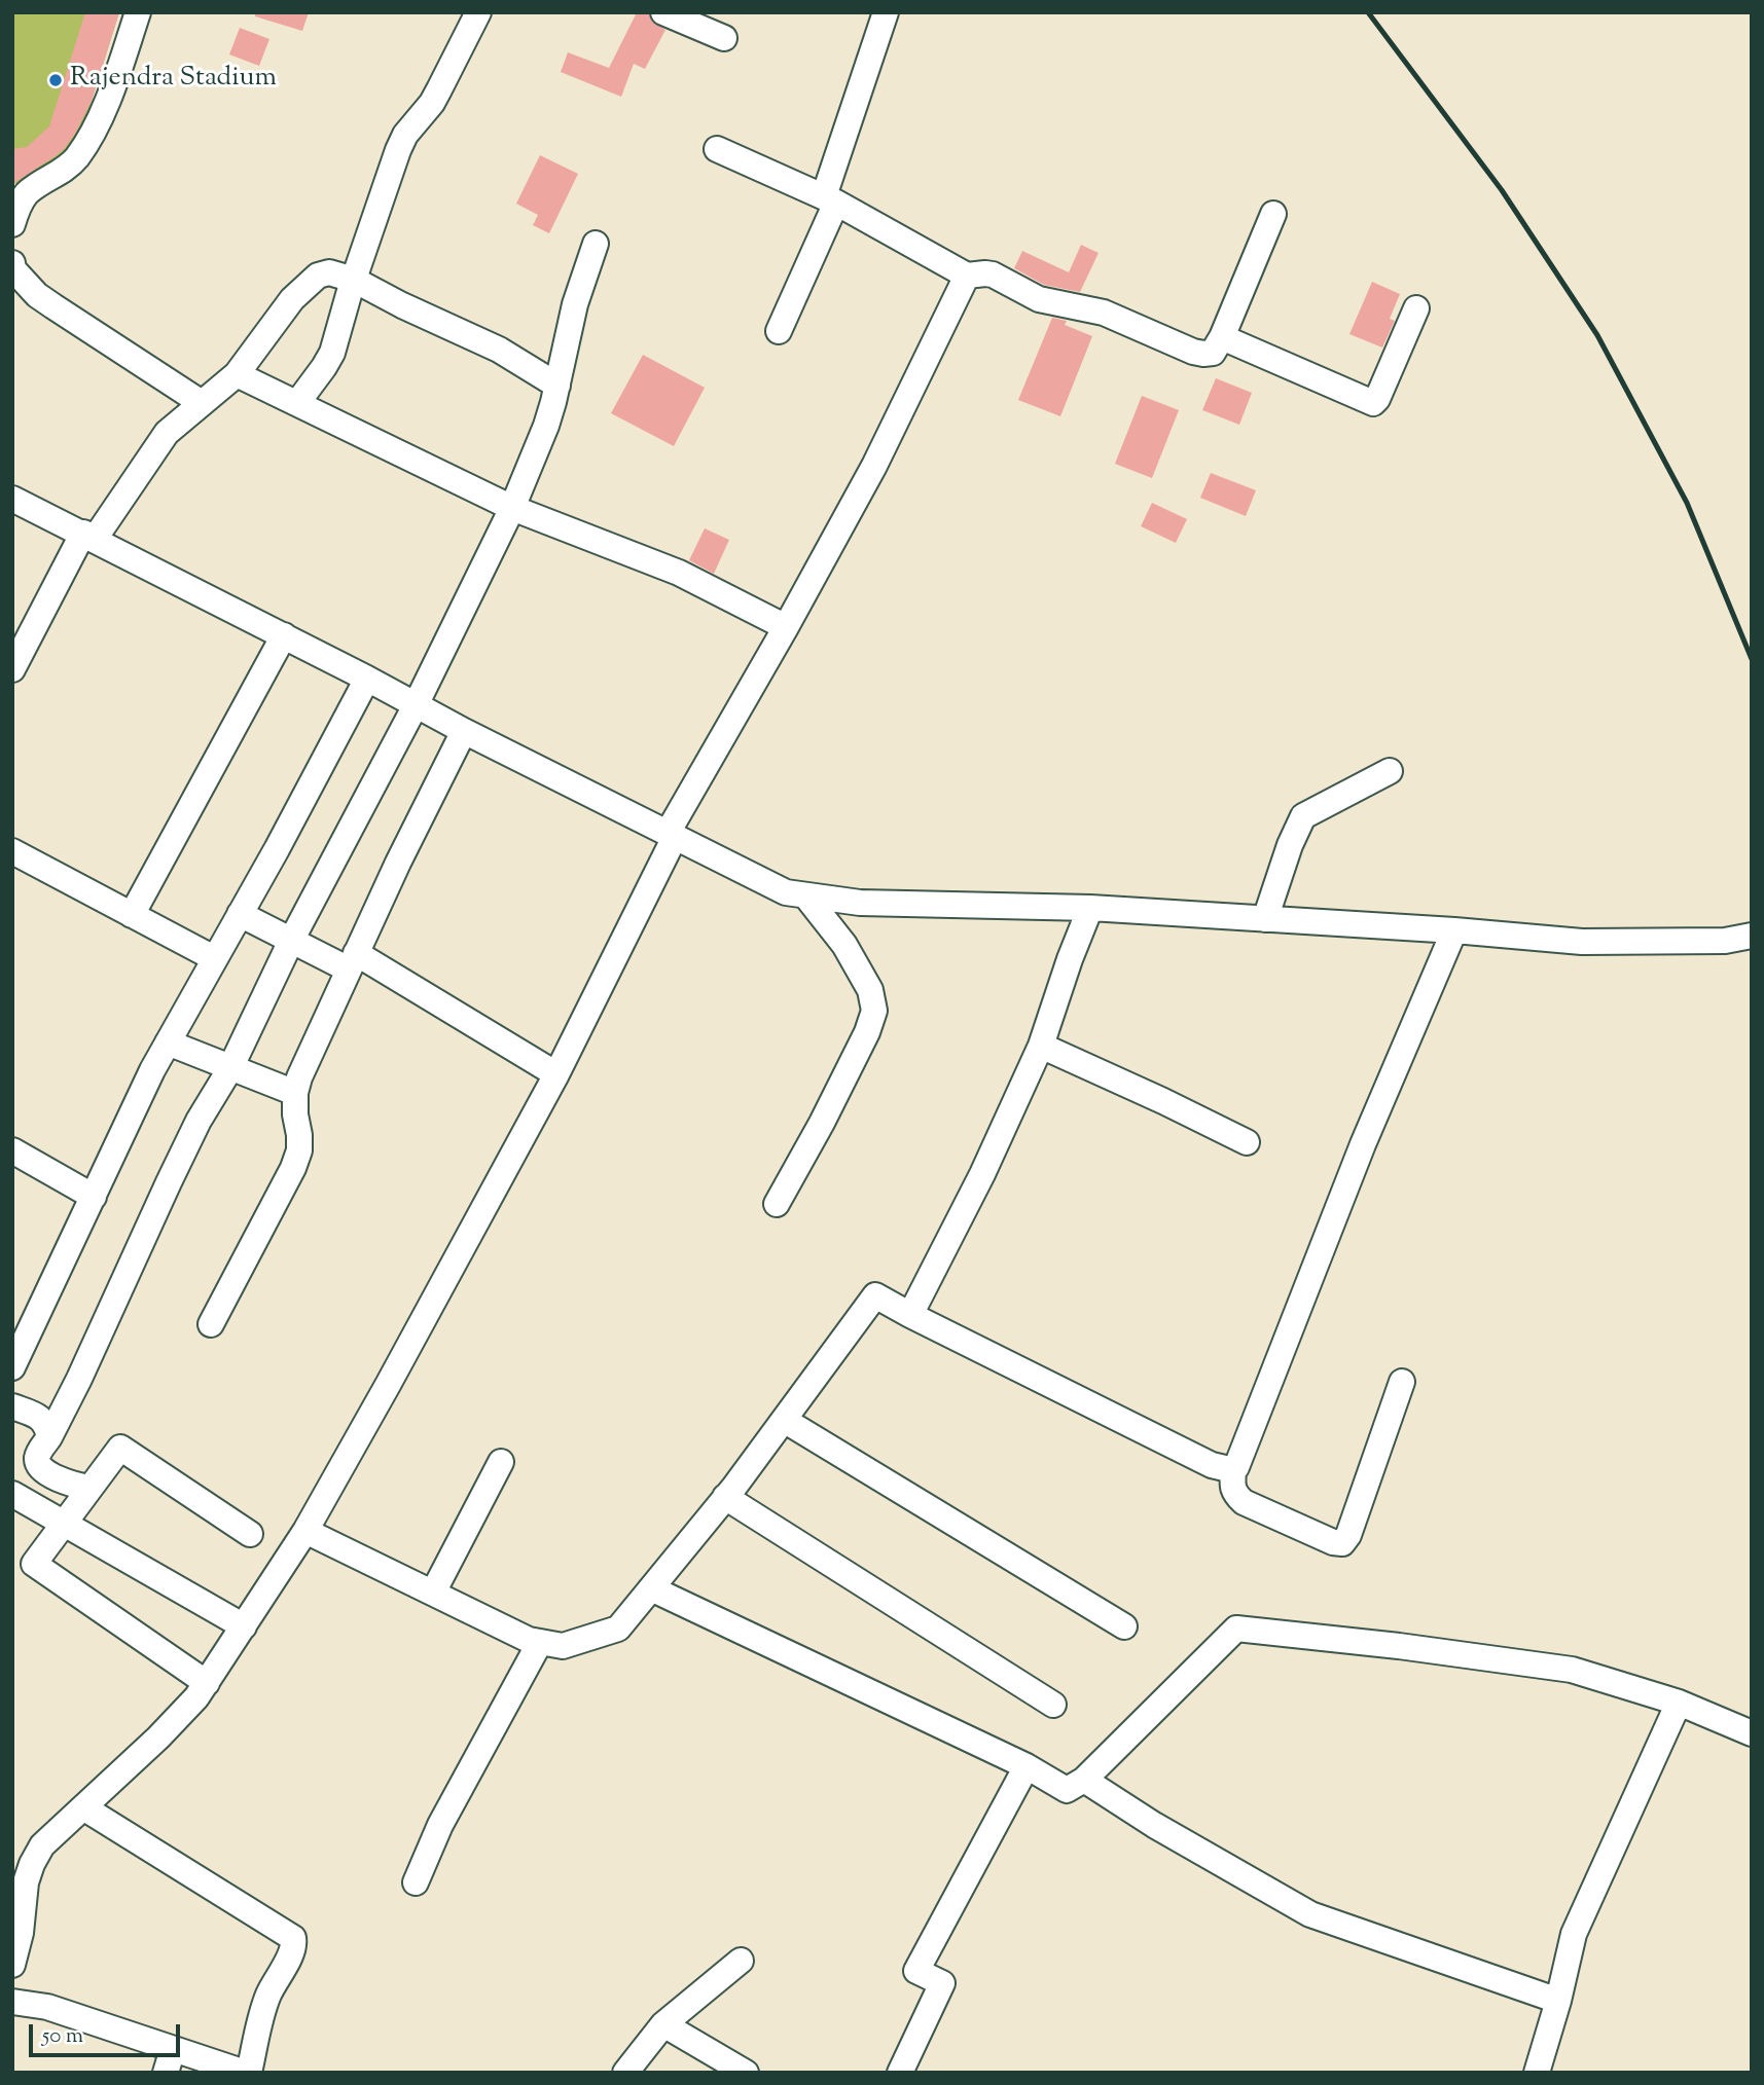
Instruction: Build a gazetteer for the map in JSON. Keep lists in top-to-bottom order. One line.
{"places":["Rajendra Stadium"],"scale_bar":"50 m"}
